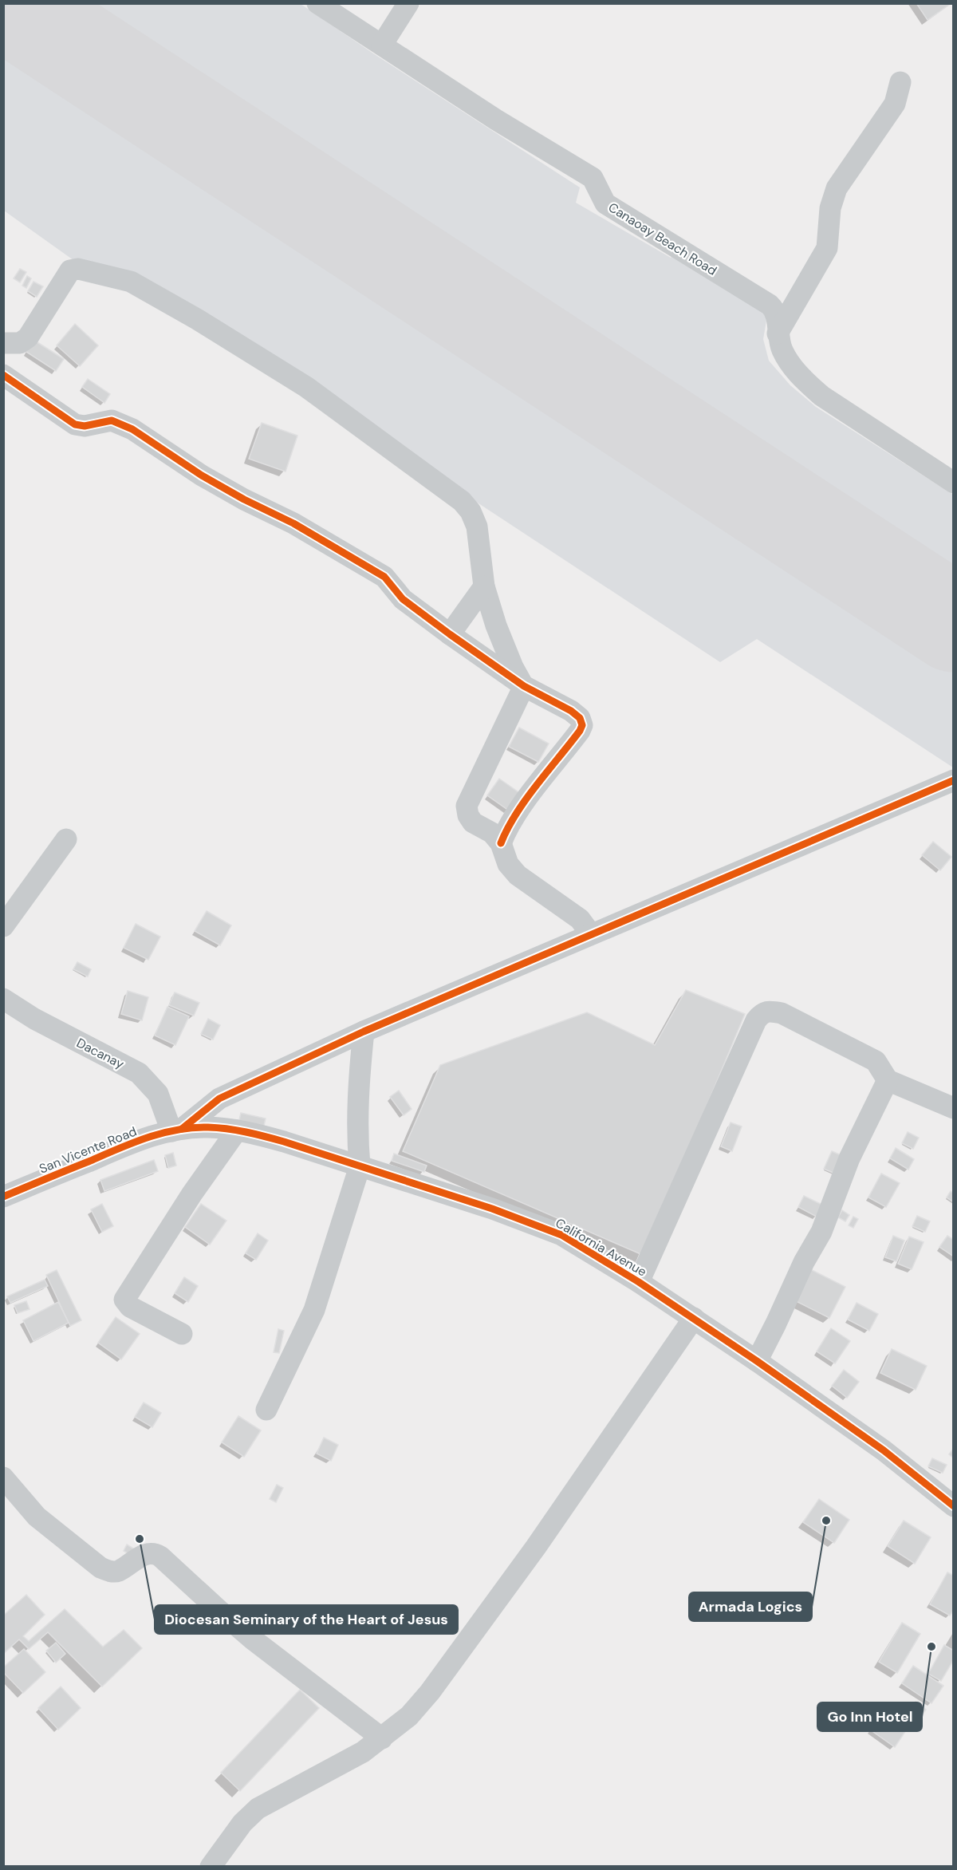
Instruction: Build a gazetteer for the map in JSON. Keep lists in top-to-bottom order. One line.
{"streets":{"street":["Canaoay Beach Road","Dacanay","San Vicente Road","California Avenue"]},"crossings":[["Dacanay","San Vicente Road"],["Dacanay","California Avenue"],["San Vicente Road","California Avenue"]],"places":["Armada Logics","Diocesan Seminary of the Heart of Jesus","Go Inn Hotel"]}
